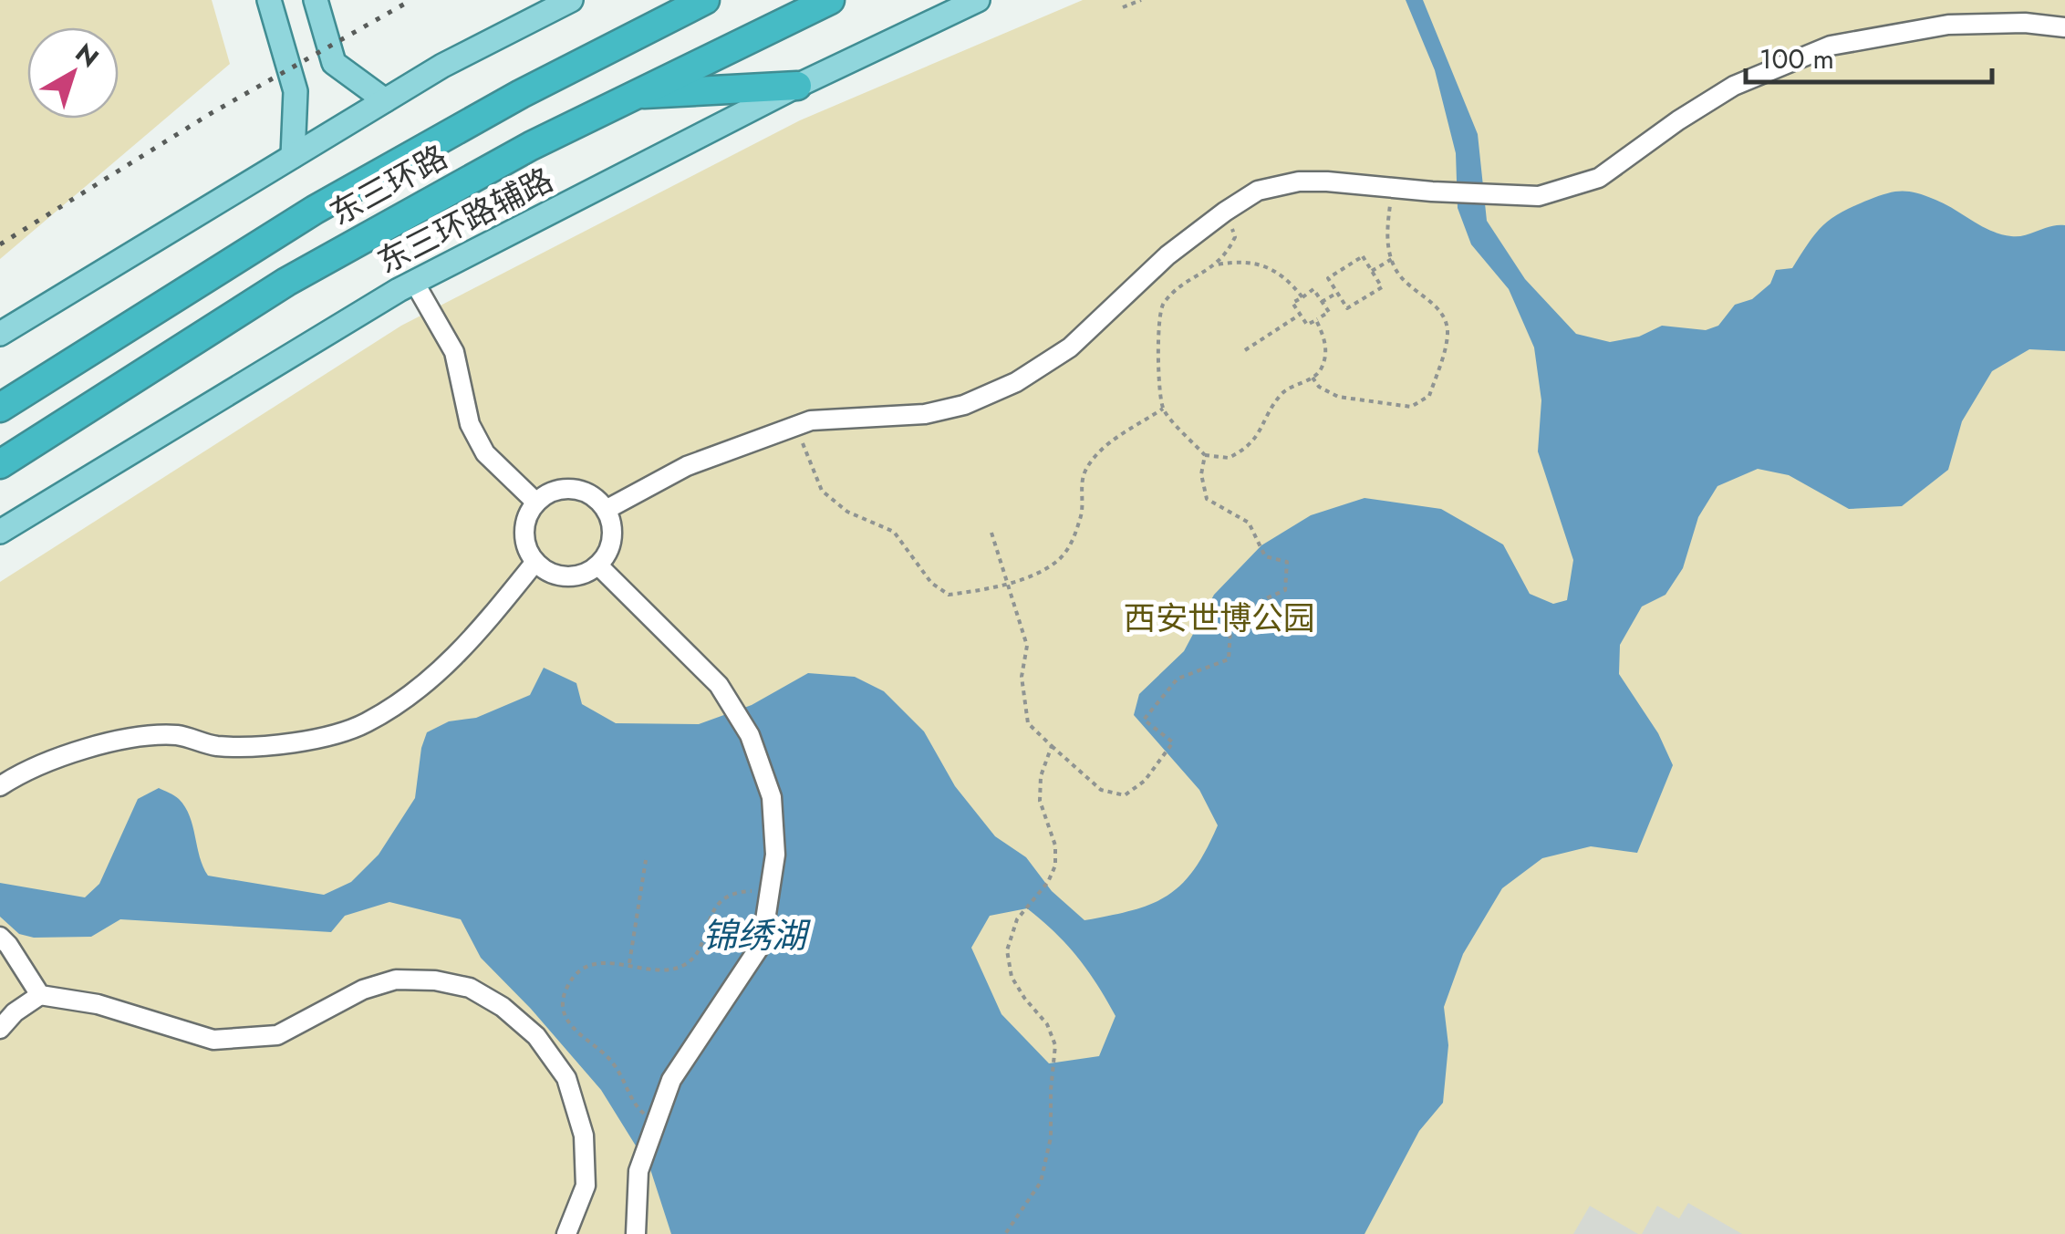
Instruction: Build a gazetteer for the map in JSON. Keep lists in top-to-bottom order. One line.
{"streets":{"highway":["东三环路"],"main road":["东三环路辅路"]},"water":["锦绣湖"],"parks":["西安世博公园"],"scale_bar":"100 m","north":"top right"}
